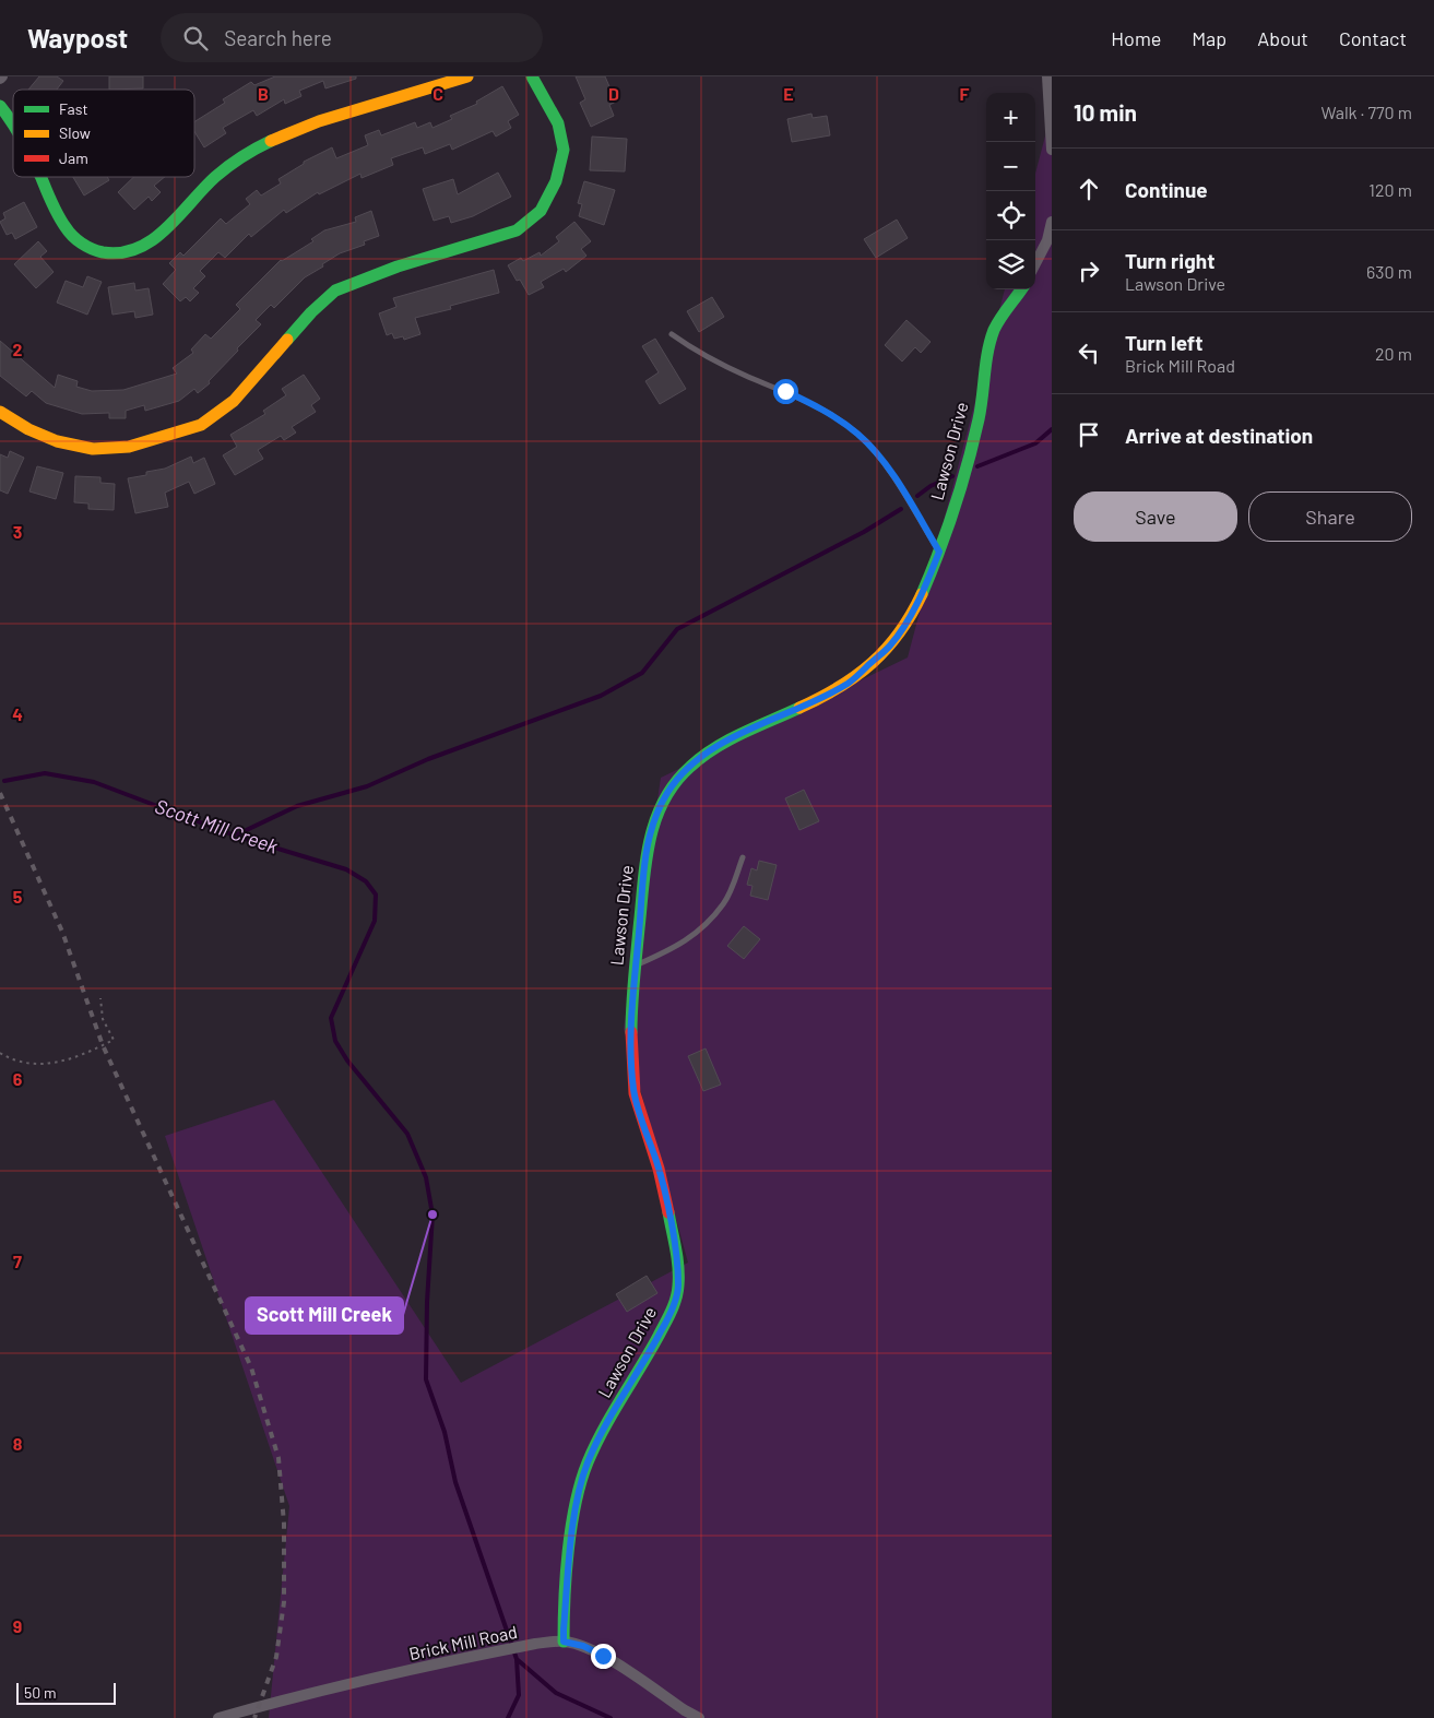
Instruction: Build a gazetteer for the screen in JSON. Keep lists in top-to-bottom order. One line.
{"streets":{"street":["Lawson Drive","Brick Mill Road"]},"crossings":[["Lawson Drive","Brick Mill Road"]],"water":["Scott Mill Creek"],"places":["Scott Mill Creek"],"legend":["Fast","Slow","Jam"],"scale_bar":"50 m","page":{"header":"Waypost","search":"Search here","nav":["Home","Map","About","Contact"],"heading":["10 min","Walk · 770 m"],"map_buttons":["+","−"],"list":[["Continue","120 m"],["Turn right","Lawson Drive","630 m"],["Turn left","Brick Mill Road","20 m"],"Arrive at destination"],"buttons":["Save","Share"],"scale":"50 m"},"grid":{"columns":["B","C","D","E","F"],"rows":["2","3","4","5","6","7","8","9"]}}
